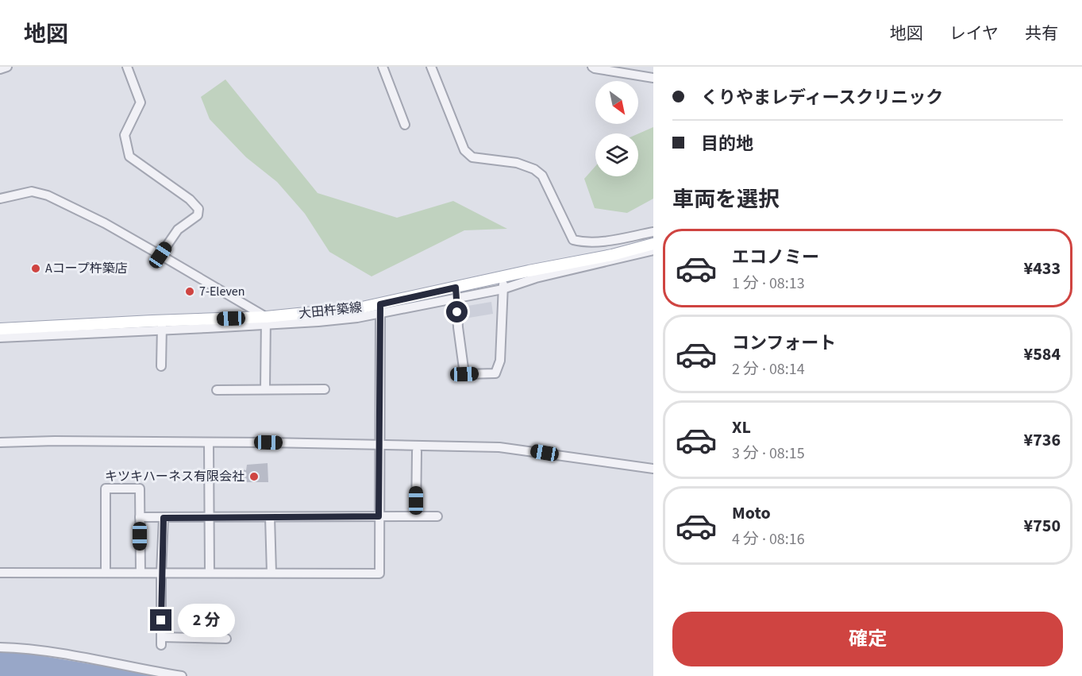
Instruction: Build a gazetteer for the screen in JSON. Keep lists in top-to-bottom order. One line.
{"streets":{"main road":["大田杵築線"]},"places":["Aコープ杵築店","7-Eleven","キツキハーネス有限会社"],"north":"bottom right","page":{"header":"地図","nav":["地図","レイヤ","共有"],"banner":["くりやまレディースクリニック","目的地"],"heading":"車両を選択","list":[{"name":"エコノミー","note":"1 分 · 08:13","value":"¥433"},{"name":"コンフォート","note":"2 分 · 08:14","value":"¥584"},{"name":"XL","note":"3 分 · 08:15","value":"¥736"},{"name":"Moto","note":"4 分 · 08:16","value":"¥750"}],"buttons":"確定","bubble":"2 分"}}
